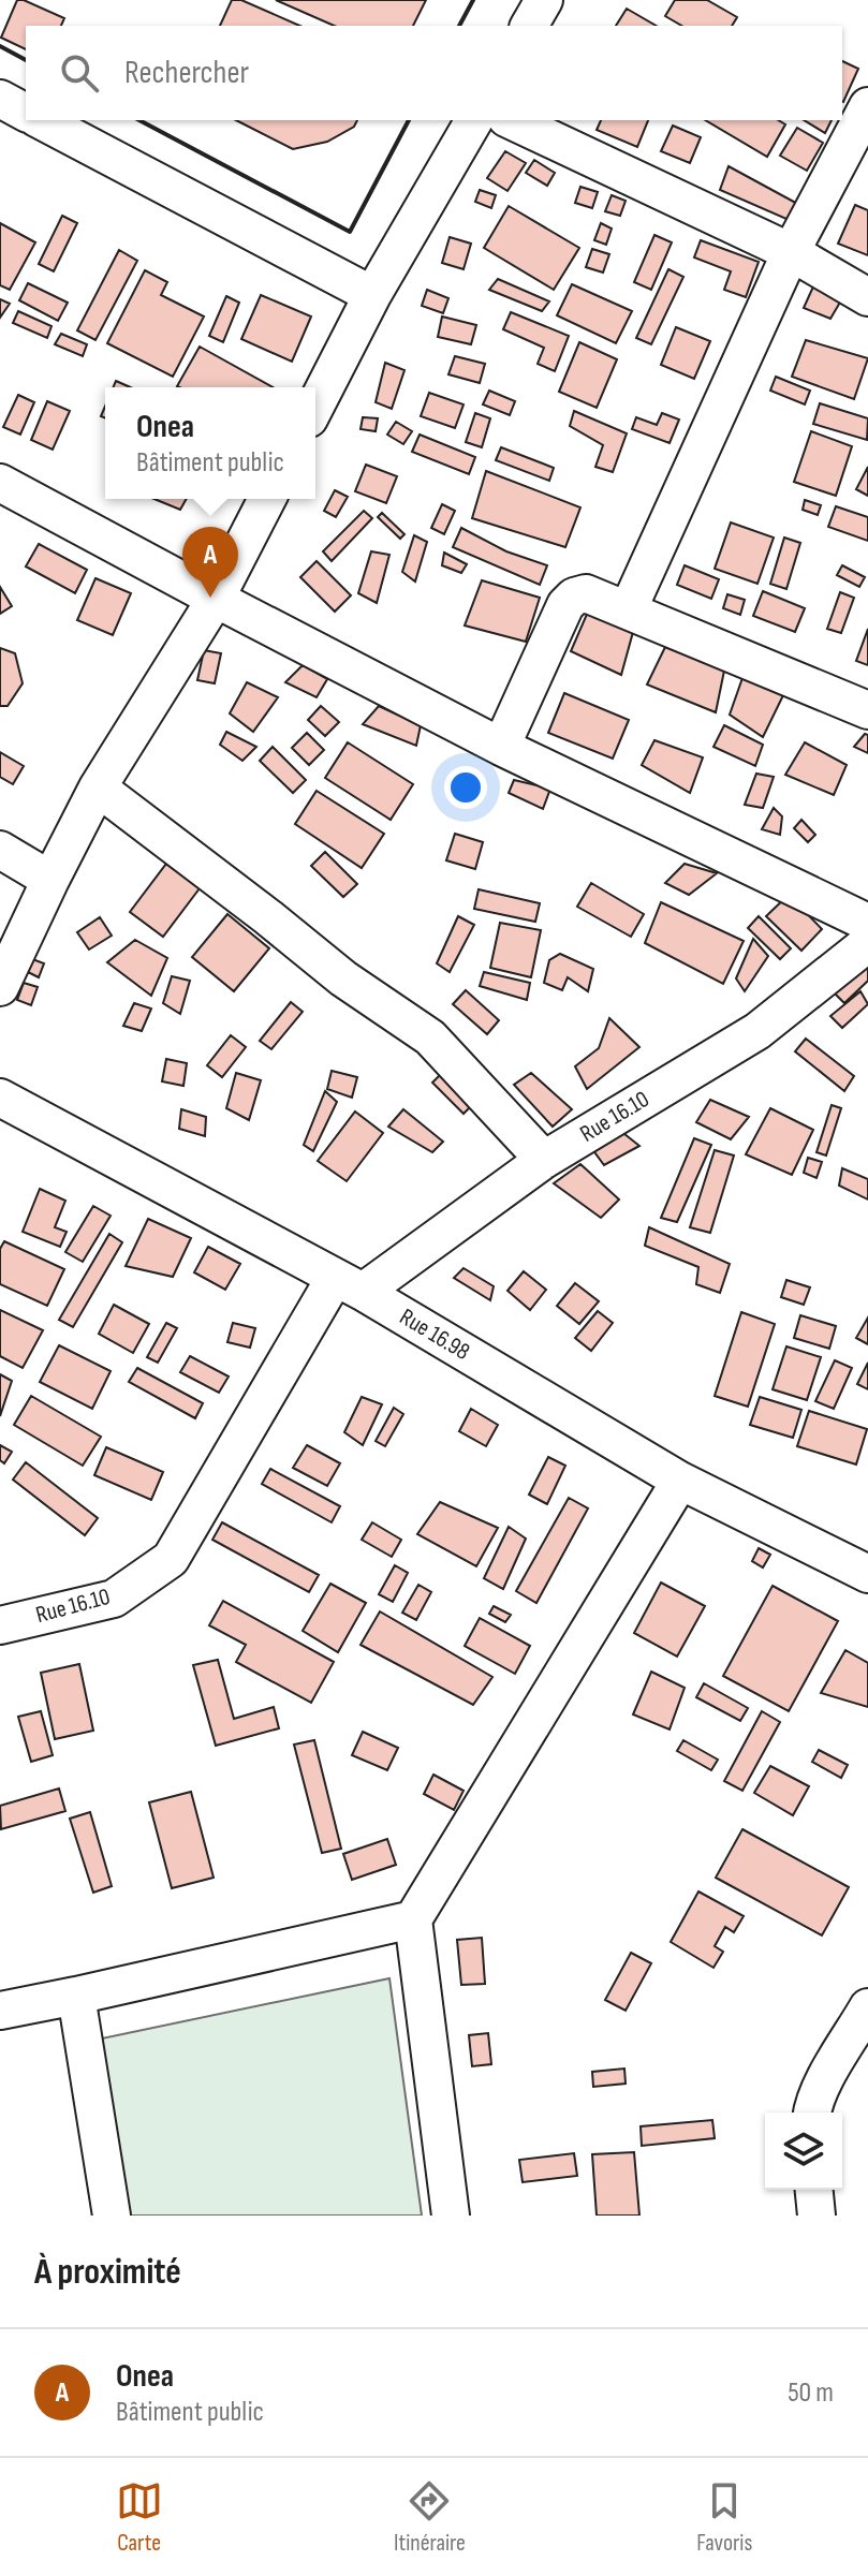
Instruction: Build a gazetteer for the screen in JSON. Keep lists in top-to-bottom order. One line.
{"streets":{"street":["Rue 16.10","Rue 16.98"]},"crossings":[["Rue 16.10","Rue 16.98"]],"page":{"search":"Rechercher","popup":["Onea","Bâtiment public"],"pins":"A","heading":"À proximité","list":[{"mark":"A","name":"Onea","note":"Bâtiment public","value":"50 m"}],"nav":["Carte","Itinéraire","Favoris"]}}
